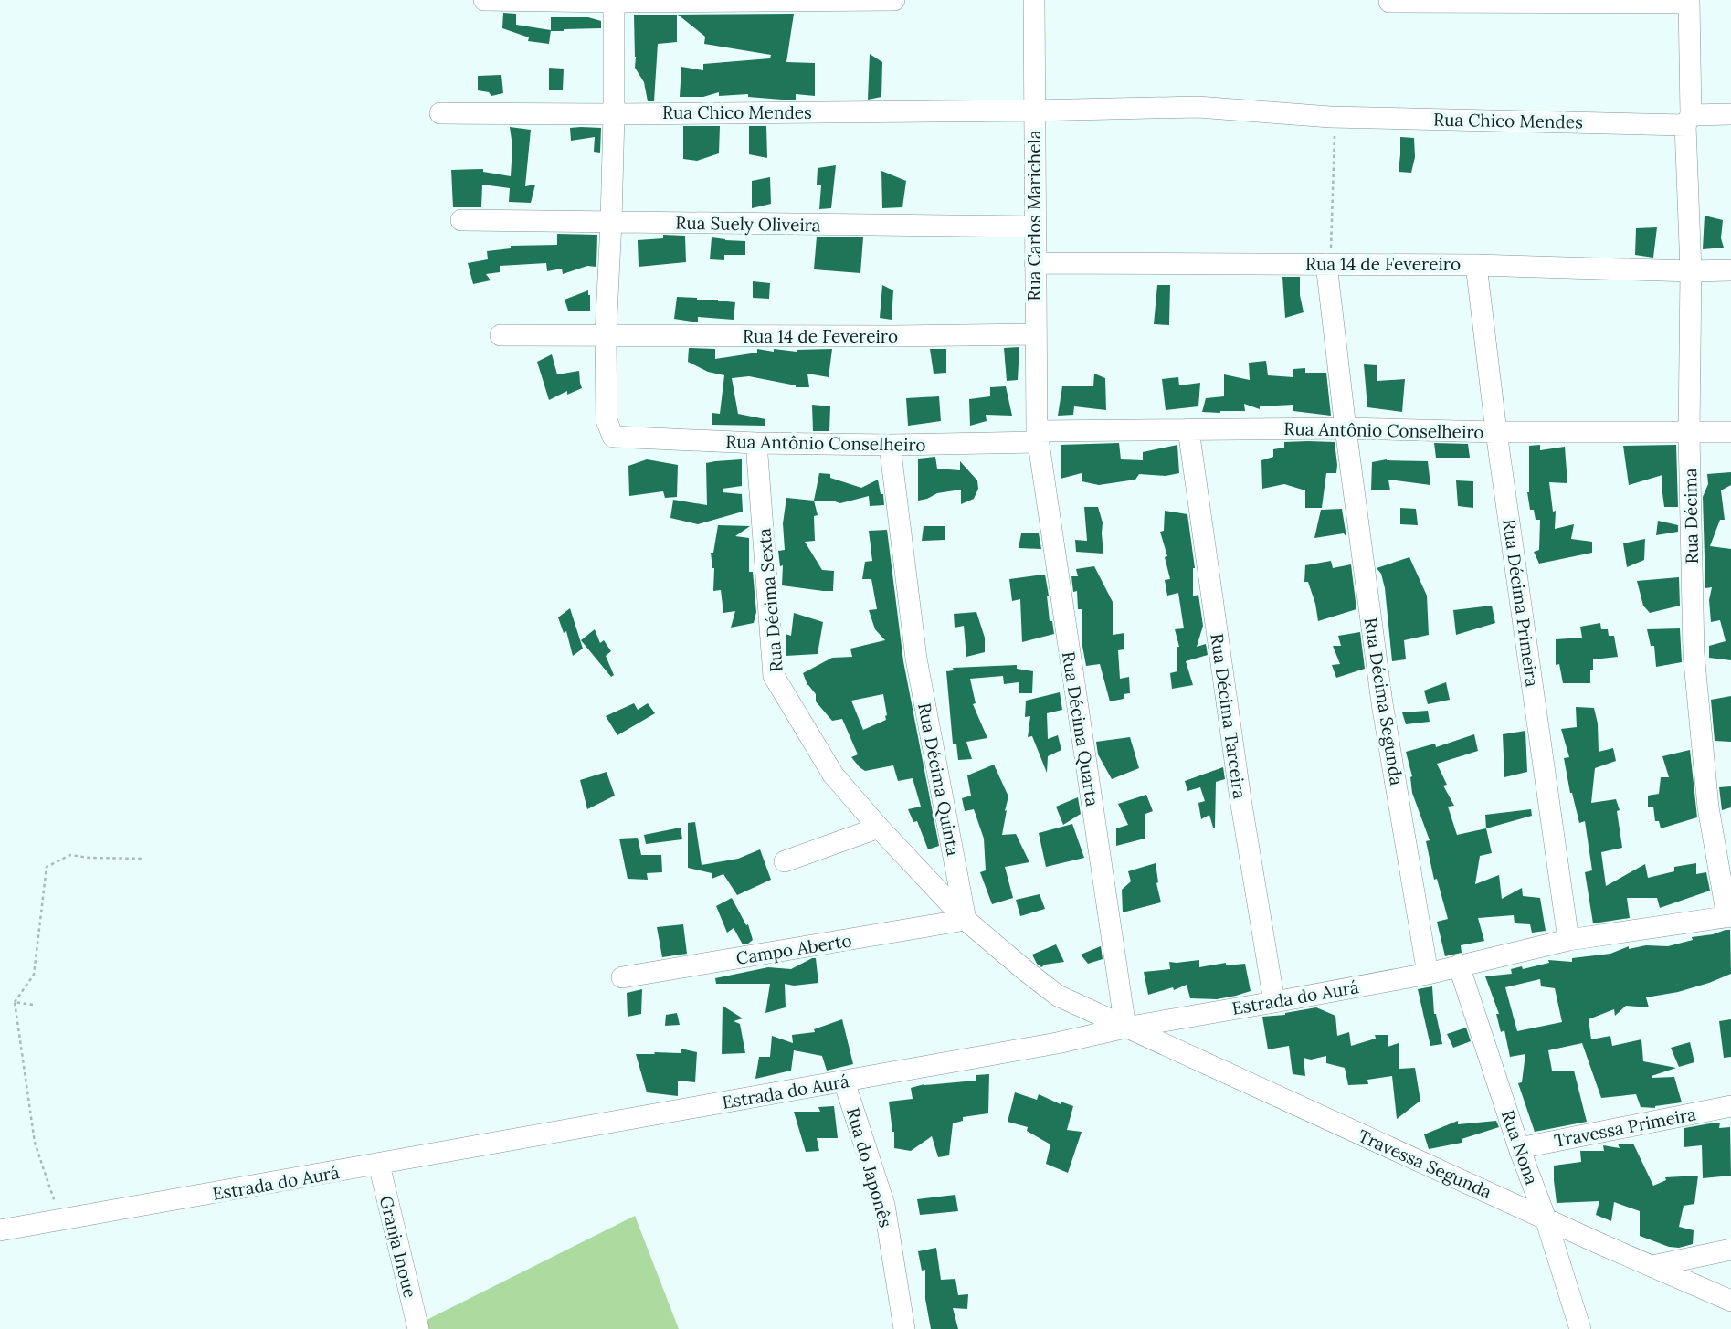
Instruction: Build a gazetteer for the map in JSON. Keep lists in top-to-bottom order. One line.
{"streets":{"street":["Rua Chico Mendes","Rua Carlos Marichela","Rua Suely Oliveira","Rua 14 de Fevereiro","Rua Antônio Conselheiro","Rua Décima","Rua Décima Sexta","Rua Décima Primeira","Rua Décima Segunda","Rua Décima Tarceira","Rua Décima Quarta","Rua Décima Quinta","Campo Aberto","Estrada do Aurá","Travessa Primeira","Rua Nona","Travessa Segunda","Rua do Japonês","Granja Inoue"]},"crossings":[["Rua Chico Mendes","Rua Carlos Marichela"],["Rua Chico Mendes","Rua Décima"],["Rua Carlos Marichela","Rua Suely Oliveira"],["Rua Carlos Marichela","Rua 14 de Fevereiro"],["Rua Carlos Marichela","Rua Antônio Conselheiro"],["Rua Carlos Marichela","Rua Décima Quarta"],["Rua 14 de Fevereiro","Rua Antônio Conselheiro"],["Rua 14 de Fevereiro","Rua Décima"],["Rua 14 de Fevereiro","Rua Décima Primeira"],["Rua 14 de Fevereiro","Rua Décima Segunda"],["Rua Antônio Conselheiro","Rua Décima"],["Rua Antônio Conselheiro","Rua Décima Sexta"],["Rua Antônio Conselheiro","Rua Décima Primeira"],["Rua Antônio Conselheiro","Rua Décima Segunda"],["Rua Antônio Conselheiro","Rua Décima Tarceira"],["Rua Antônio Conselheiro","Rua Décima Quarta"],["Rua Antônio Conselheiro","Rua Décima Quinta"],["Rua Décima","Estrada do Aurá"],["Rua Décima Sexta","Rua Décima Quinta"],["Rua Décima Sexta","Campo Aberto"],["Rua Décima Primeira","Estrada do Aurá"],["Rua Décima Segunda","Estrada do Aurá"],["Rua Décima Tarceira","Estrada do Aurá"],["Rua Décima Quarta","Estrada do Aurá"],["Rua Décima Quarta","Travessa Segunda"],["Rua Décima Quinta","Campo Aberto"],["Estrada do Aurá","Rua Nona"],["Estrada do Aurá","Travessa Segunda"],["Estrada do Aurá","Rua do Japonês"],["Estrada do Aurá","Granja Inoue"],["Travessa Primeira","Rua Nona"],["Rua Nona","Travessa Segunda"]]}
